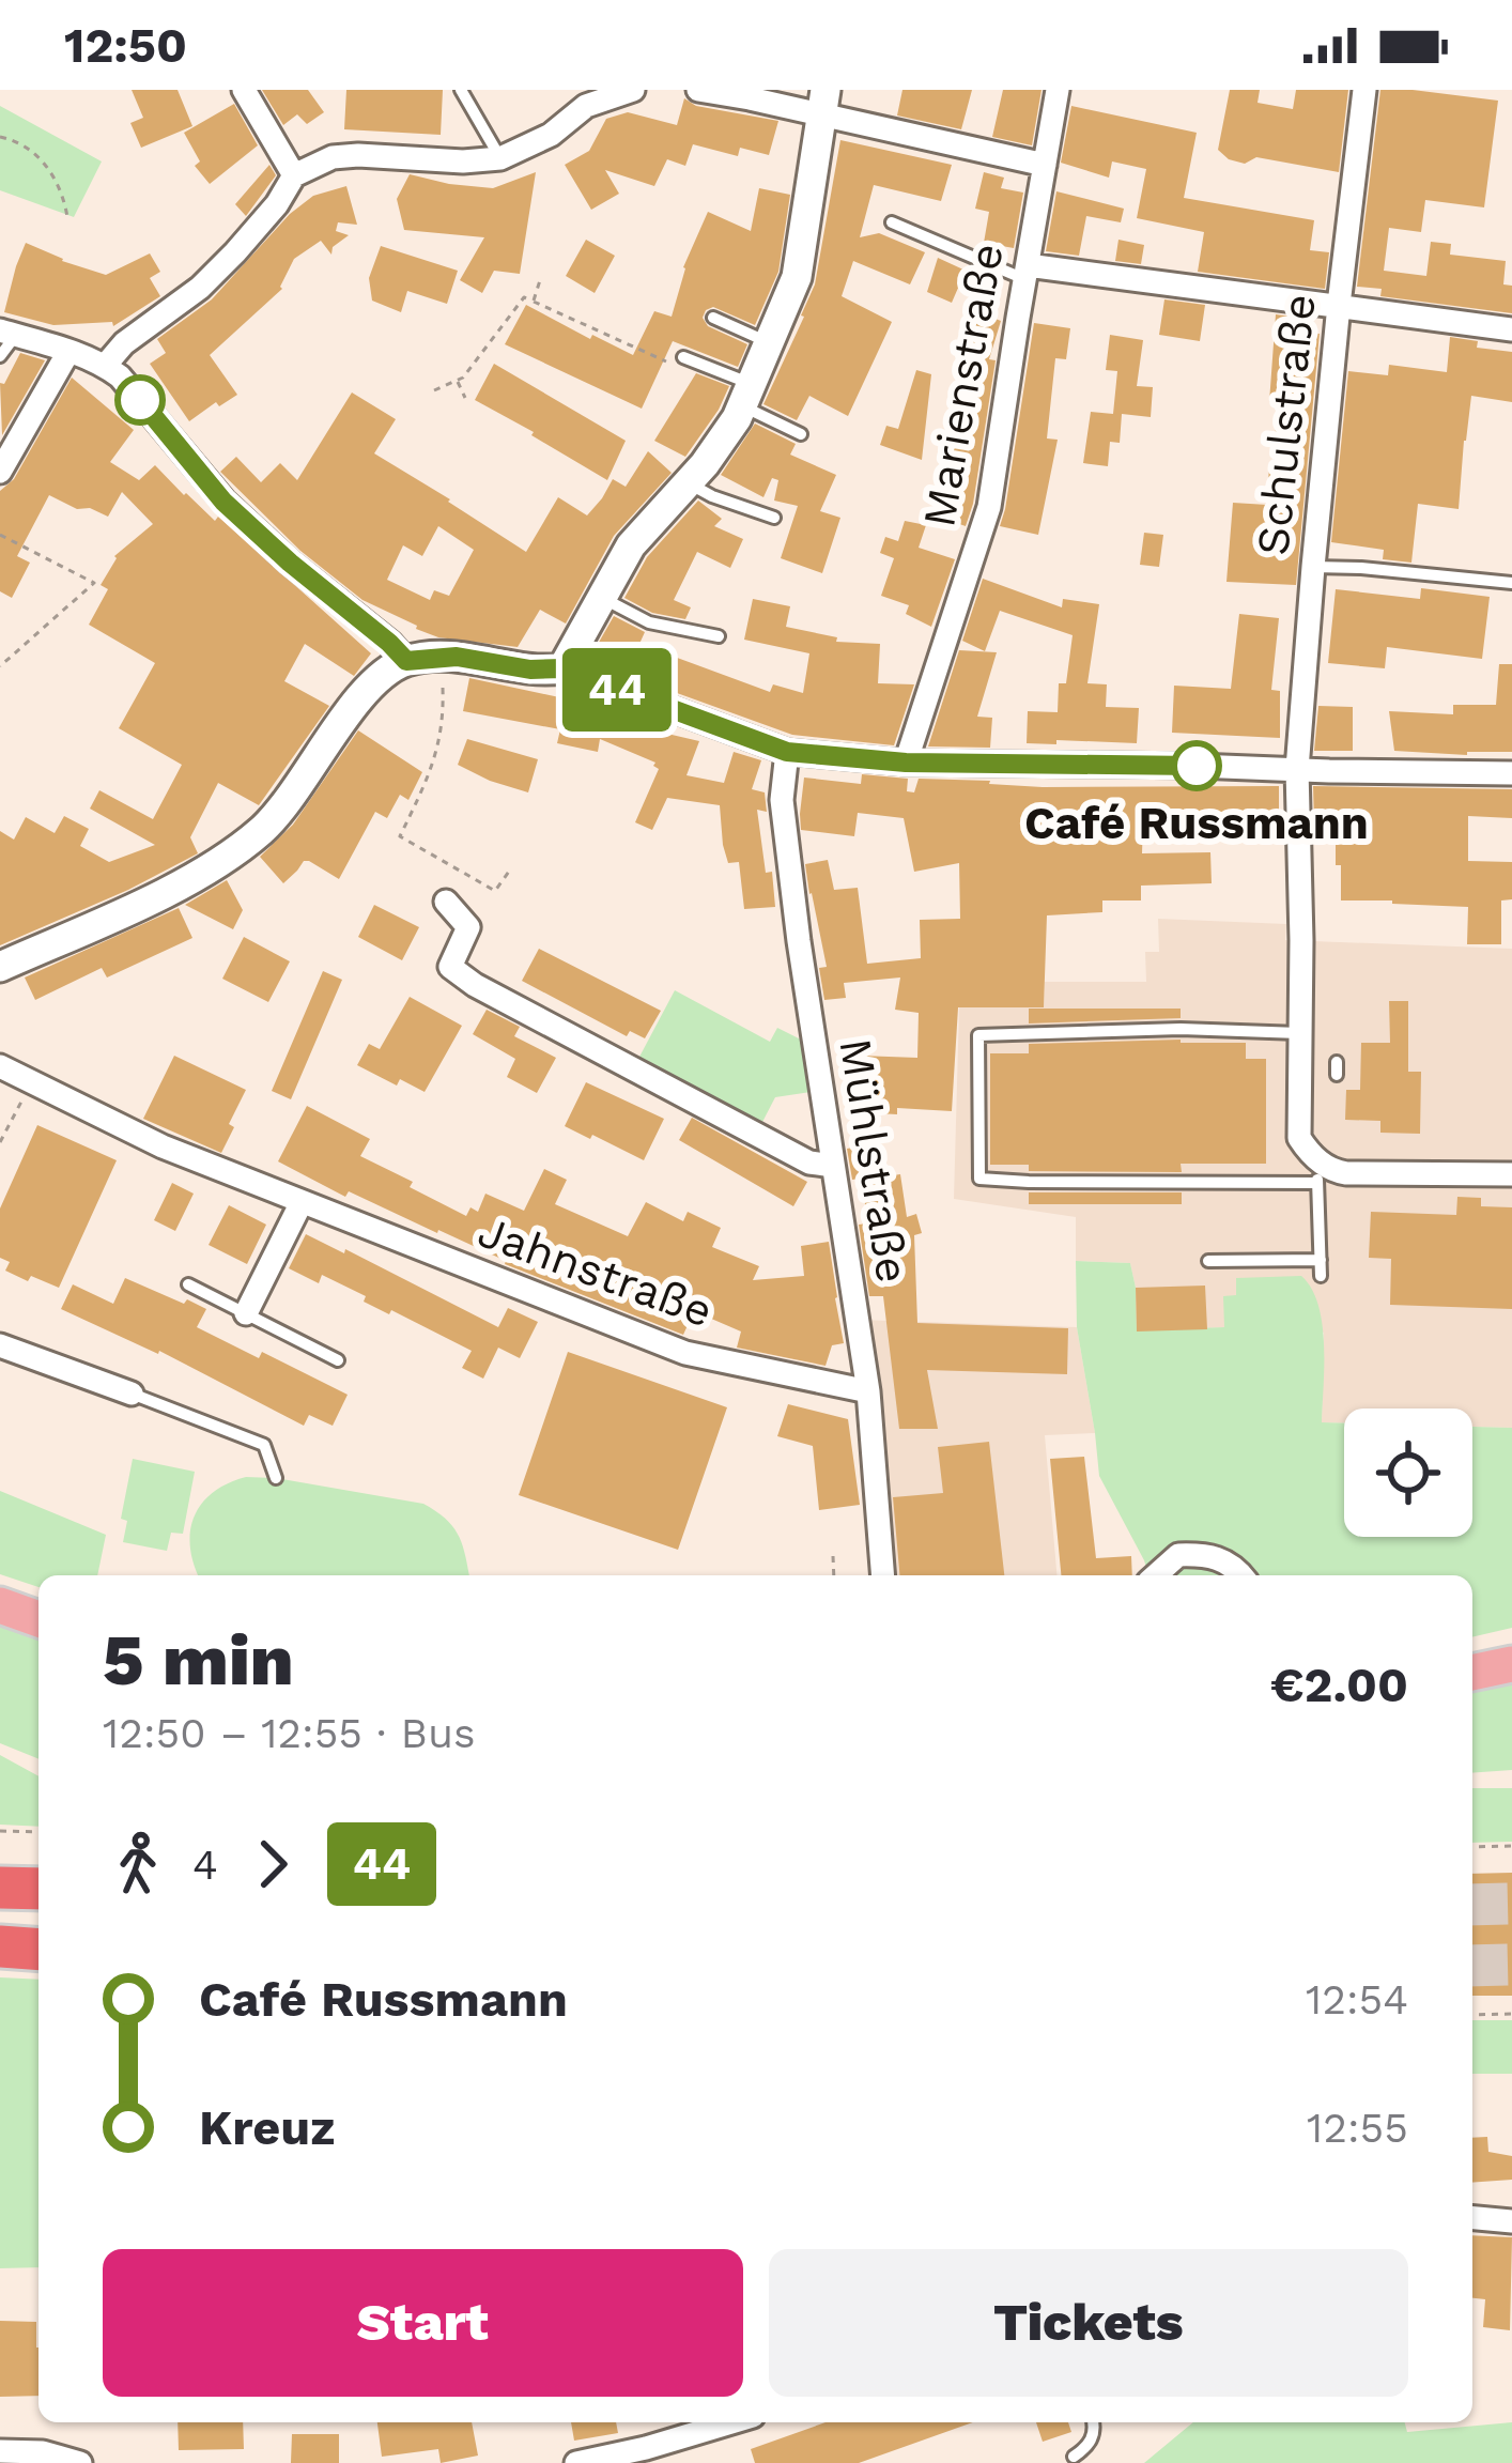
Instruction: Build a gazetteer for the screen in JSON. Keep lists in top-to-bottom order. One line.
{"streets":{"street":["Marienstraße","Schulstraße","Mühlstraße","Jahnstraße"]},"crossings":[["Mühlstraße","Jahnstraße"]],"places":["Café Russmann"],"lines":["bus line 44"],"page":{"status":"12:50","on_map":"44","heading":["5 min","12:50 – 12:55 · Bus","€2.00"],"legs":["4","44"],"list":[{"name":"Café Russmann","value":"12:54"},{"name":"Kreuz","value":"12:55"}],"buttons":["Start","Tickets"]}}
